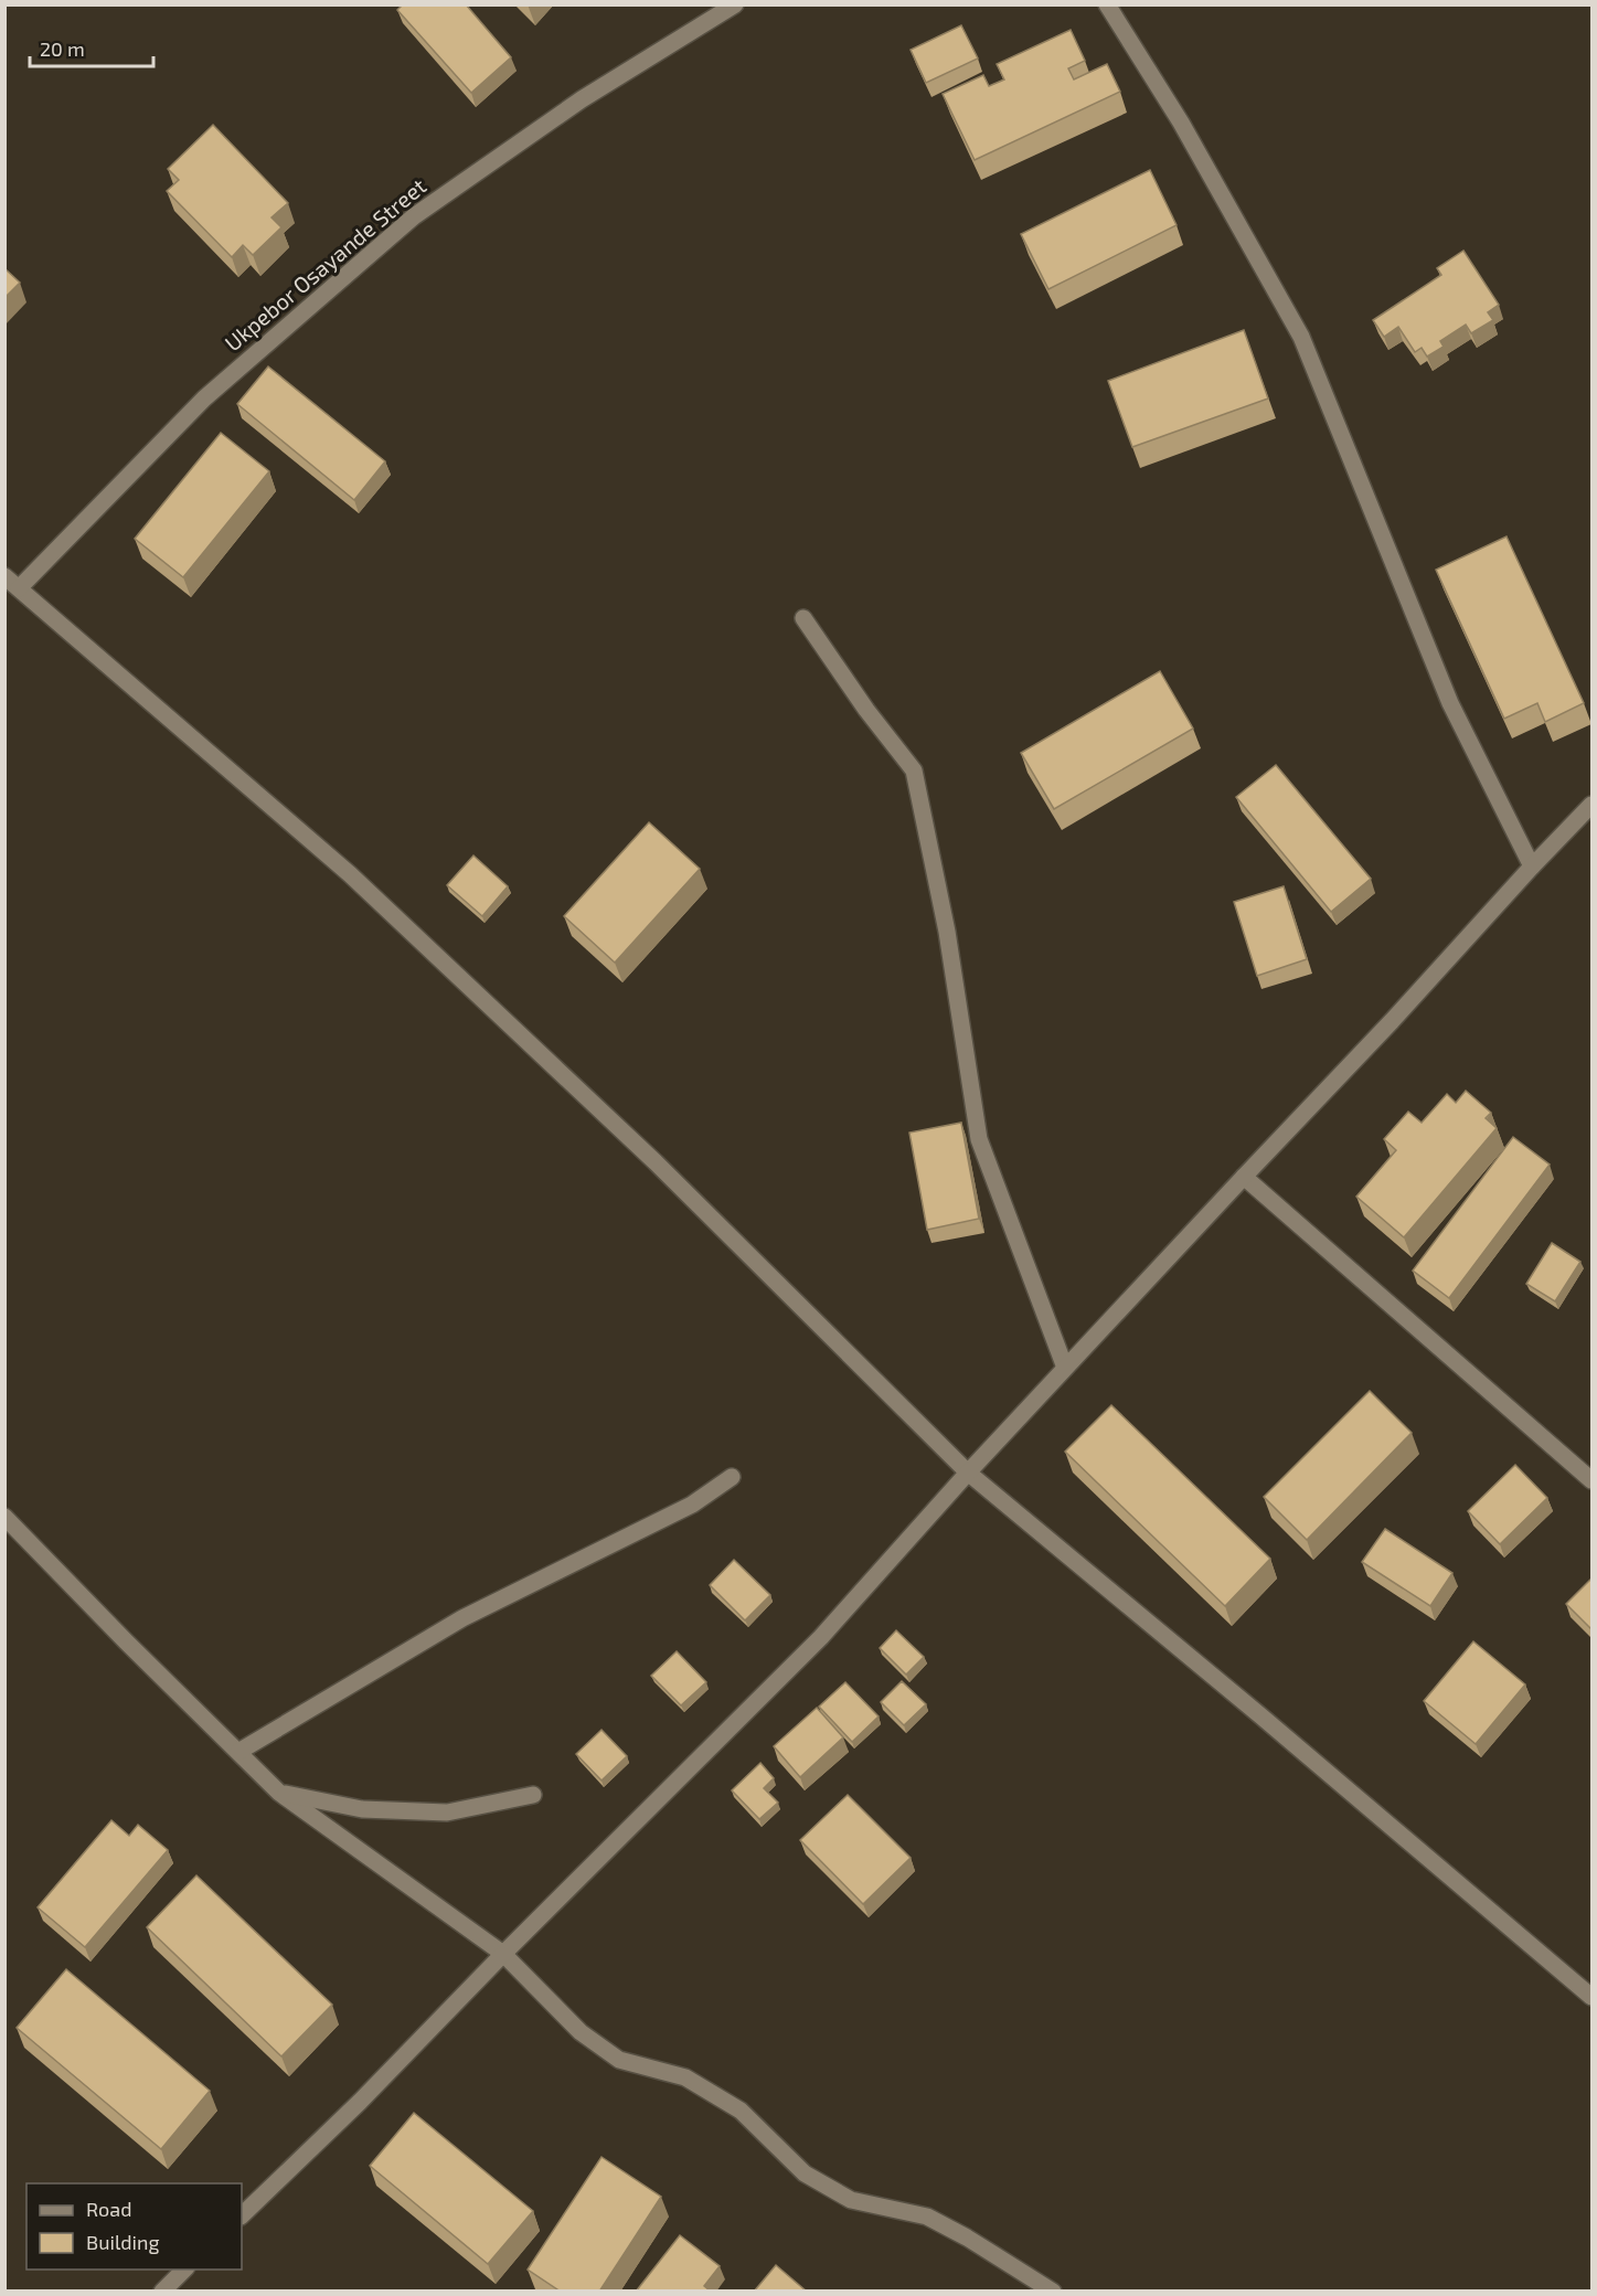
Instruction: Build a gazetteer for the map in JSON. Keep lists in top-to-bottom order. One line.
{"streets":{"street":["Ukpebor Osayande Street"]},"legend":["Road","Building"],"scale_bar":"20 m"}
